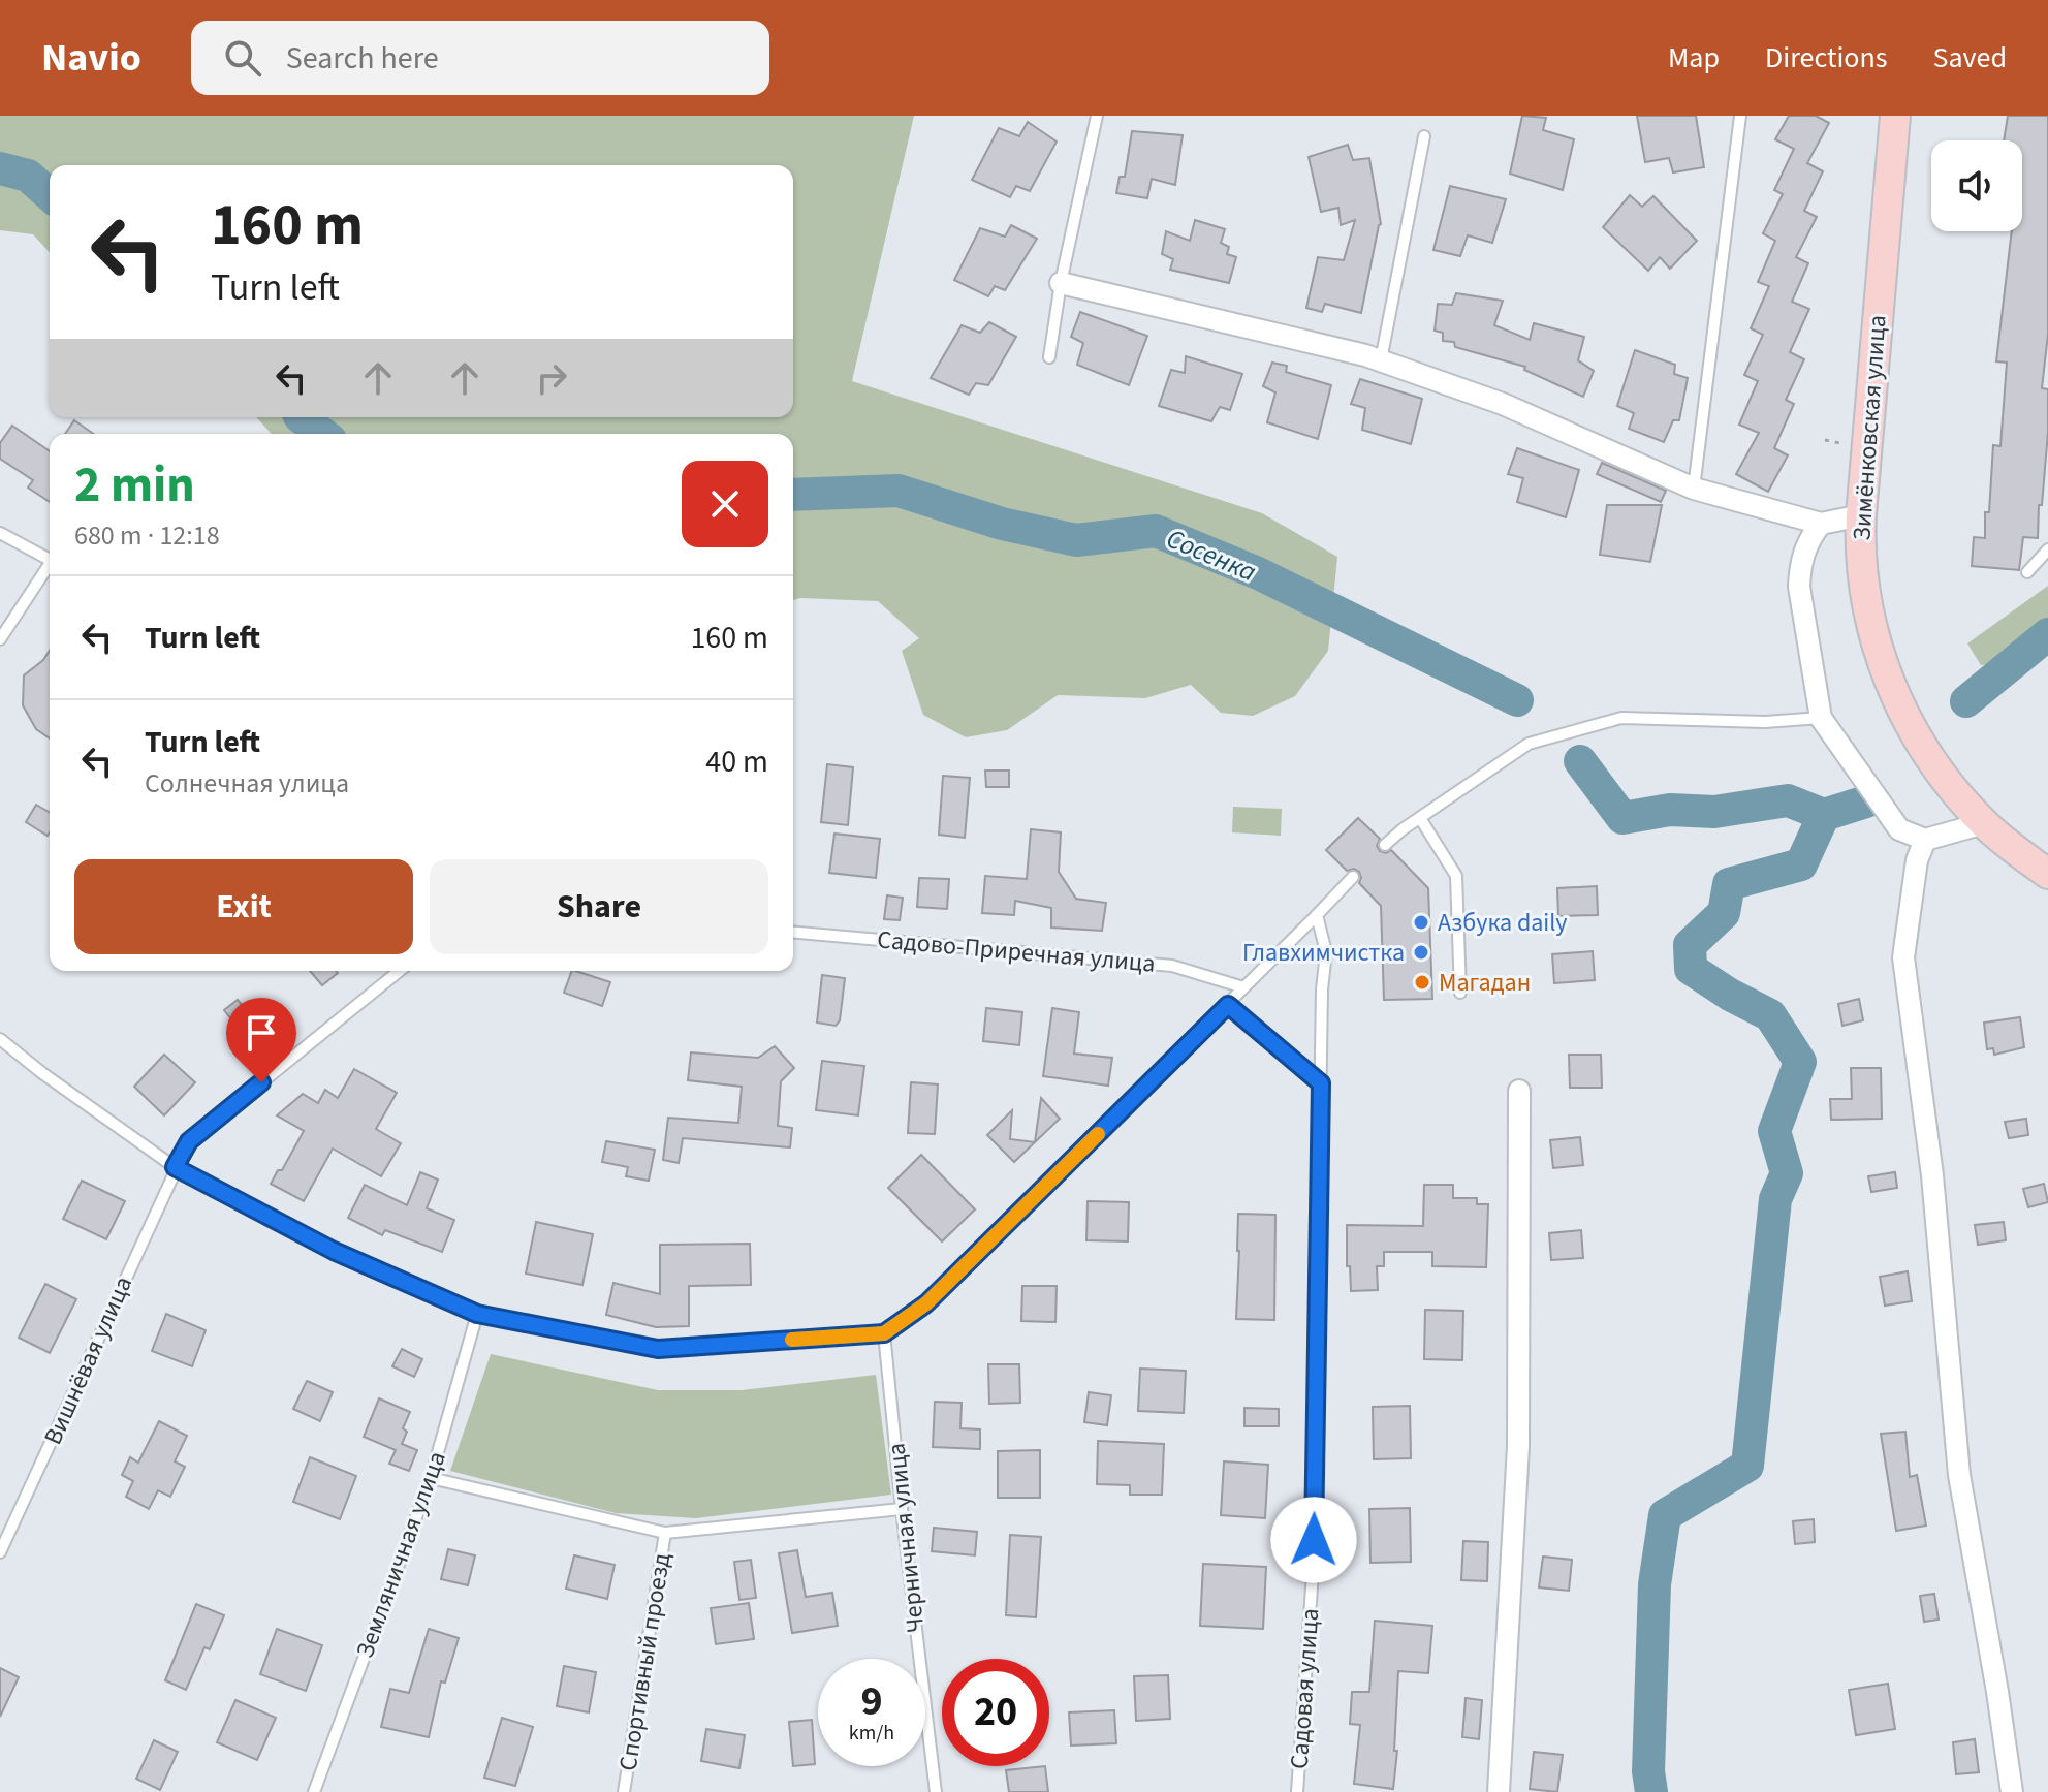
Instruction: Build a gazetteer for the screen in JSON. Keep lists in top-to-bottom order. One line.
{"streets":{"main road":["Зимёнковская улица"],"lane":["Садово-Приречная улица","Вишнёвая улица","Черничная улица","Земляничная улица","Спортивный проезд","Садовая улица"]},"water":["Сосенка"],"places":["Азбука daily","Главхимчистка","Магадан"],"page":{"header":"Navio","search":"Search here","nav":["Map","Directions","Saved"],"turn":["160 m","Turn left"],"heading":["2 min","680 m · 12:18"],"list":[{"name":"Turn left","value":"160 m"},{"name":"Turn left","note":"Солнечная улица","value":"40 m"}],"buttons":["Exit","Share"],"speed":"9 km/h","limit":"20"}}
